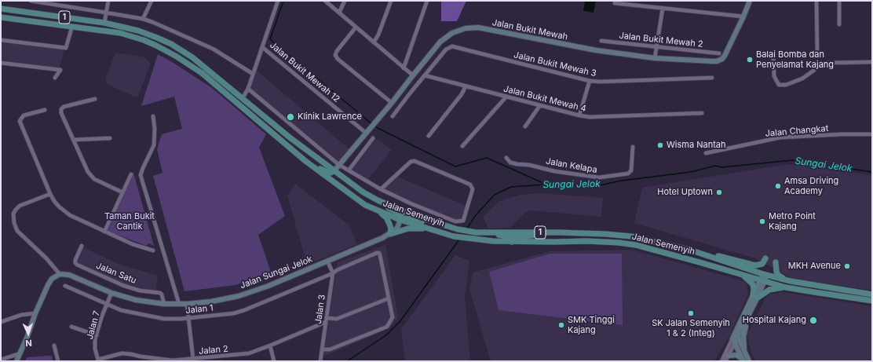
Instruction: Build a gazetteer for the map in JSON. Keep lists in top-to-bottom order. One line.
{"streets":{"main road":["1","Jalan Semenyih"],"street":["Jalan Bukit Mewah","Jalan Bukit Mewah 2","Jalan Bukit Mewah 3","Jalan Bukit Mewah 12","Jalan Bukit Mewah 4","Jalan Changkat","Jalan Kelapa","Jalan Sungai Jelok","Jalan Satu","Jalan 1","Jalan 3","Jalan 7","Jalan 2"]},"crossings":[["Jalan Bukit Mewah","Jalan Bukit Mewah 12"],["Jalan Bukit Mewah","Jalan Semenyih"],["Jalan Bukit Mewah 3","Jalan Bukit Mewah 4"],["Jalan Semenyih","Jalan Sungai Jelok"],["Jalan Sungai Jelok","Jalan Satu"],["Jalan Sungai Jelok","Jalan 7"],["Jalan 1","Jalan 3"],["Jalan 1","Jalan 7"],["Jalan 1","Jalan 2"],["Jalan 3","Jalan 2"],["Jalan 7","Jalan 2"]],"water":["Sungai Jelok"],"parks":["Taman Bukit Cantik"],"places":["Balai Bomba dan Penyelamat Kajang","Klinik Lawrence","Wisma Nantah","Amsa Driving Academy","Hotel Uptown","Metro Point Kajang","MKH Avenue","SK Jalan Semenyih 1 & 2 (Integ)","Hospital Kajang","SMK Tinggi Kajang"],"north":"bottom"}
